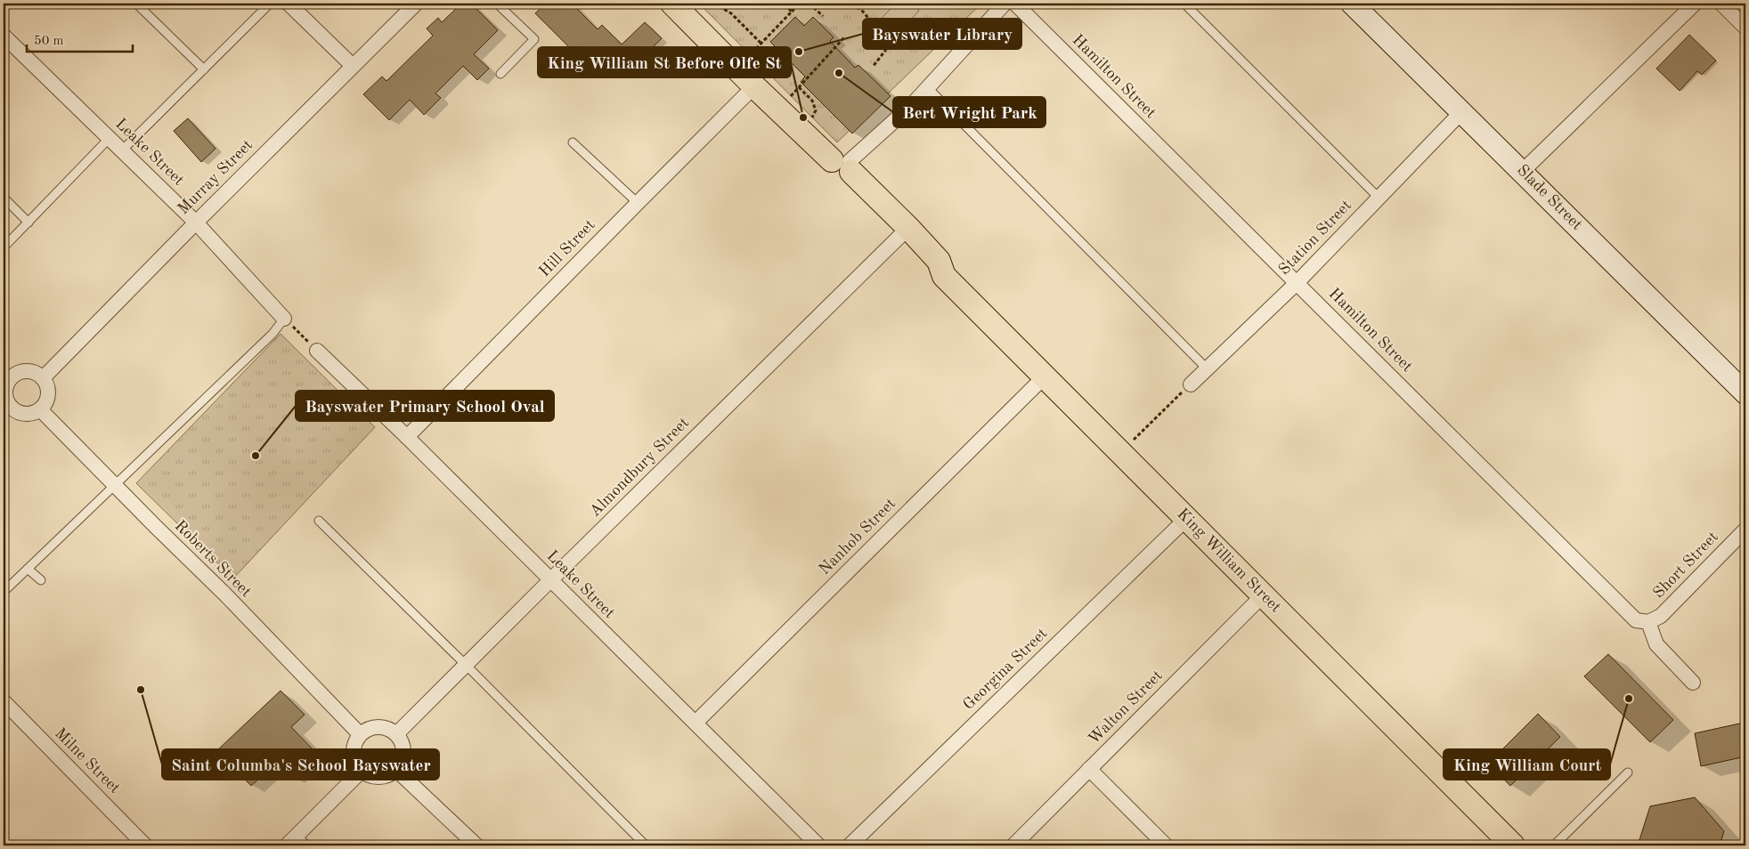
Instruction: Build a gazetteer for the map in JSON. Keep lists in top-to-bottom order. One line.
{"streets":{"main road":["King William Street"],"street":["Hamilton Street","Leake Street","Murray Street","Slade Street","Station Street","Hill Street","Almondbury Street","Nanhob Street","Roberts Street","Short Street","Georgina Street","Walton Street","Milne Street"]},"crossings":[["Hamilton Street","Station Street"],["Hamilton Street","Short Street"],["Leake Street","Murray Street"],["Leake Street","Hill Street"],["Leake Street","Almondbury Street"],["Leake Street","Nanhob Street"],["Murray Street","Roberts Street"],["Slade Street","Station Street"],["Hill Street","King William Street"],["Almondbury Street","Roberts Street"],["Almondbury Street","King William Street"],["Nanhob Street","King William Street"],["King William Street","Georgina Street"],["King William Street","Walton Street"]],"places":["Bayswater Library","Bert Wright Park","King William St Before Olfe St","Bayswater Primary School Oval","Saint Columba's School Bayswater","King William Court"],"scale_bar":"50 m"}
